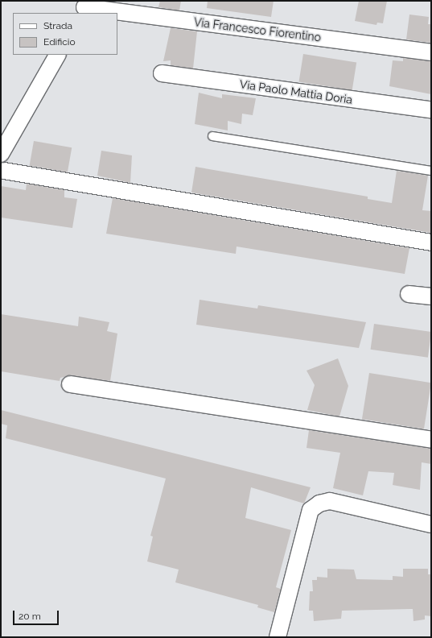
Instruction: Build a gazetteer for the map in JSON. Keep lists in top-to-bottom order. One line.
{"streets":{"street":["Via Francesco Fiorentino","Via Paolo Mattia Doria"]},"legend":["Strada","Edificio"],"scale_bar":"20 m"}
